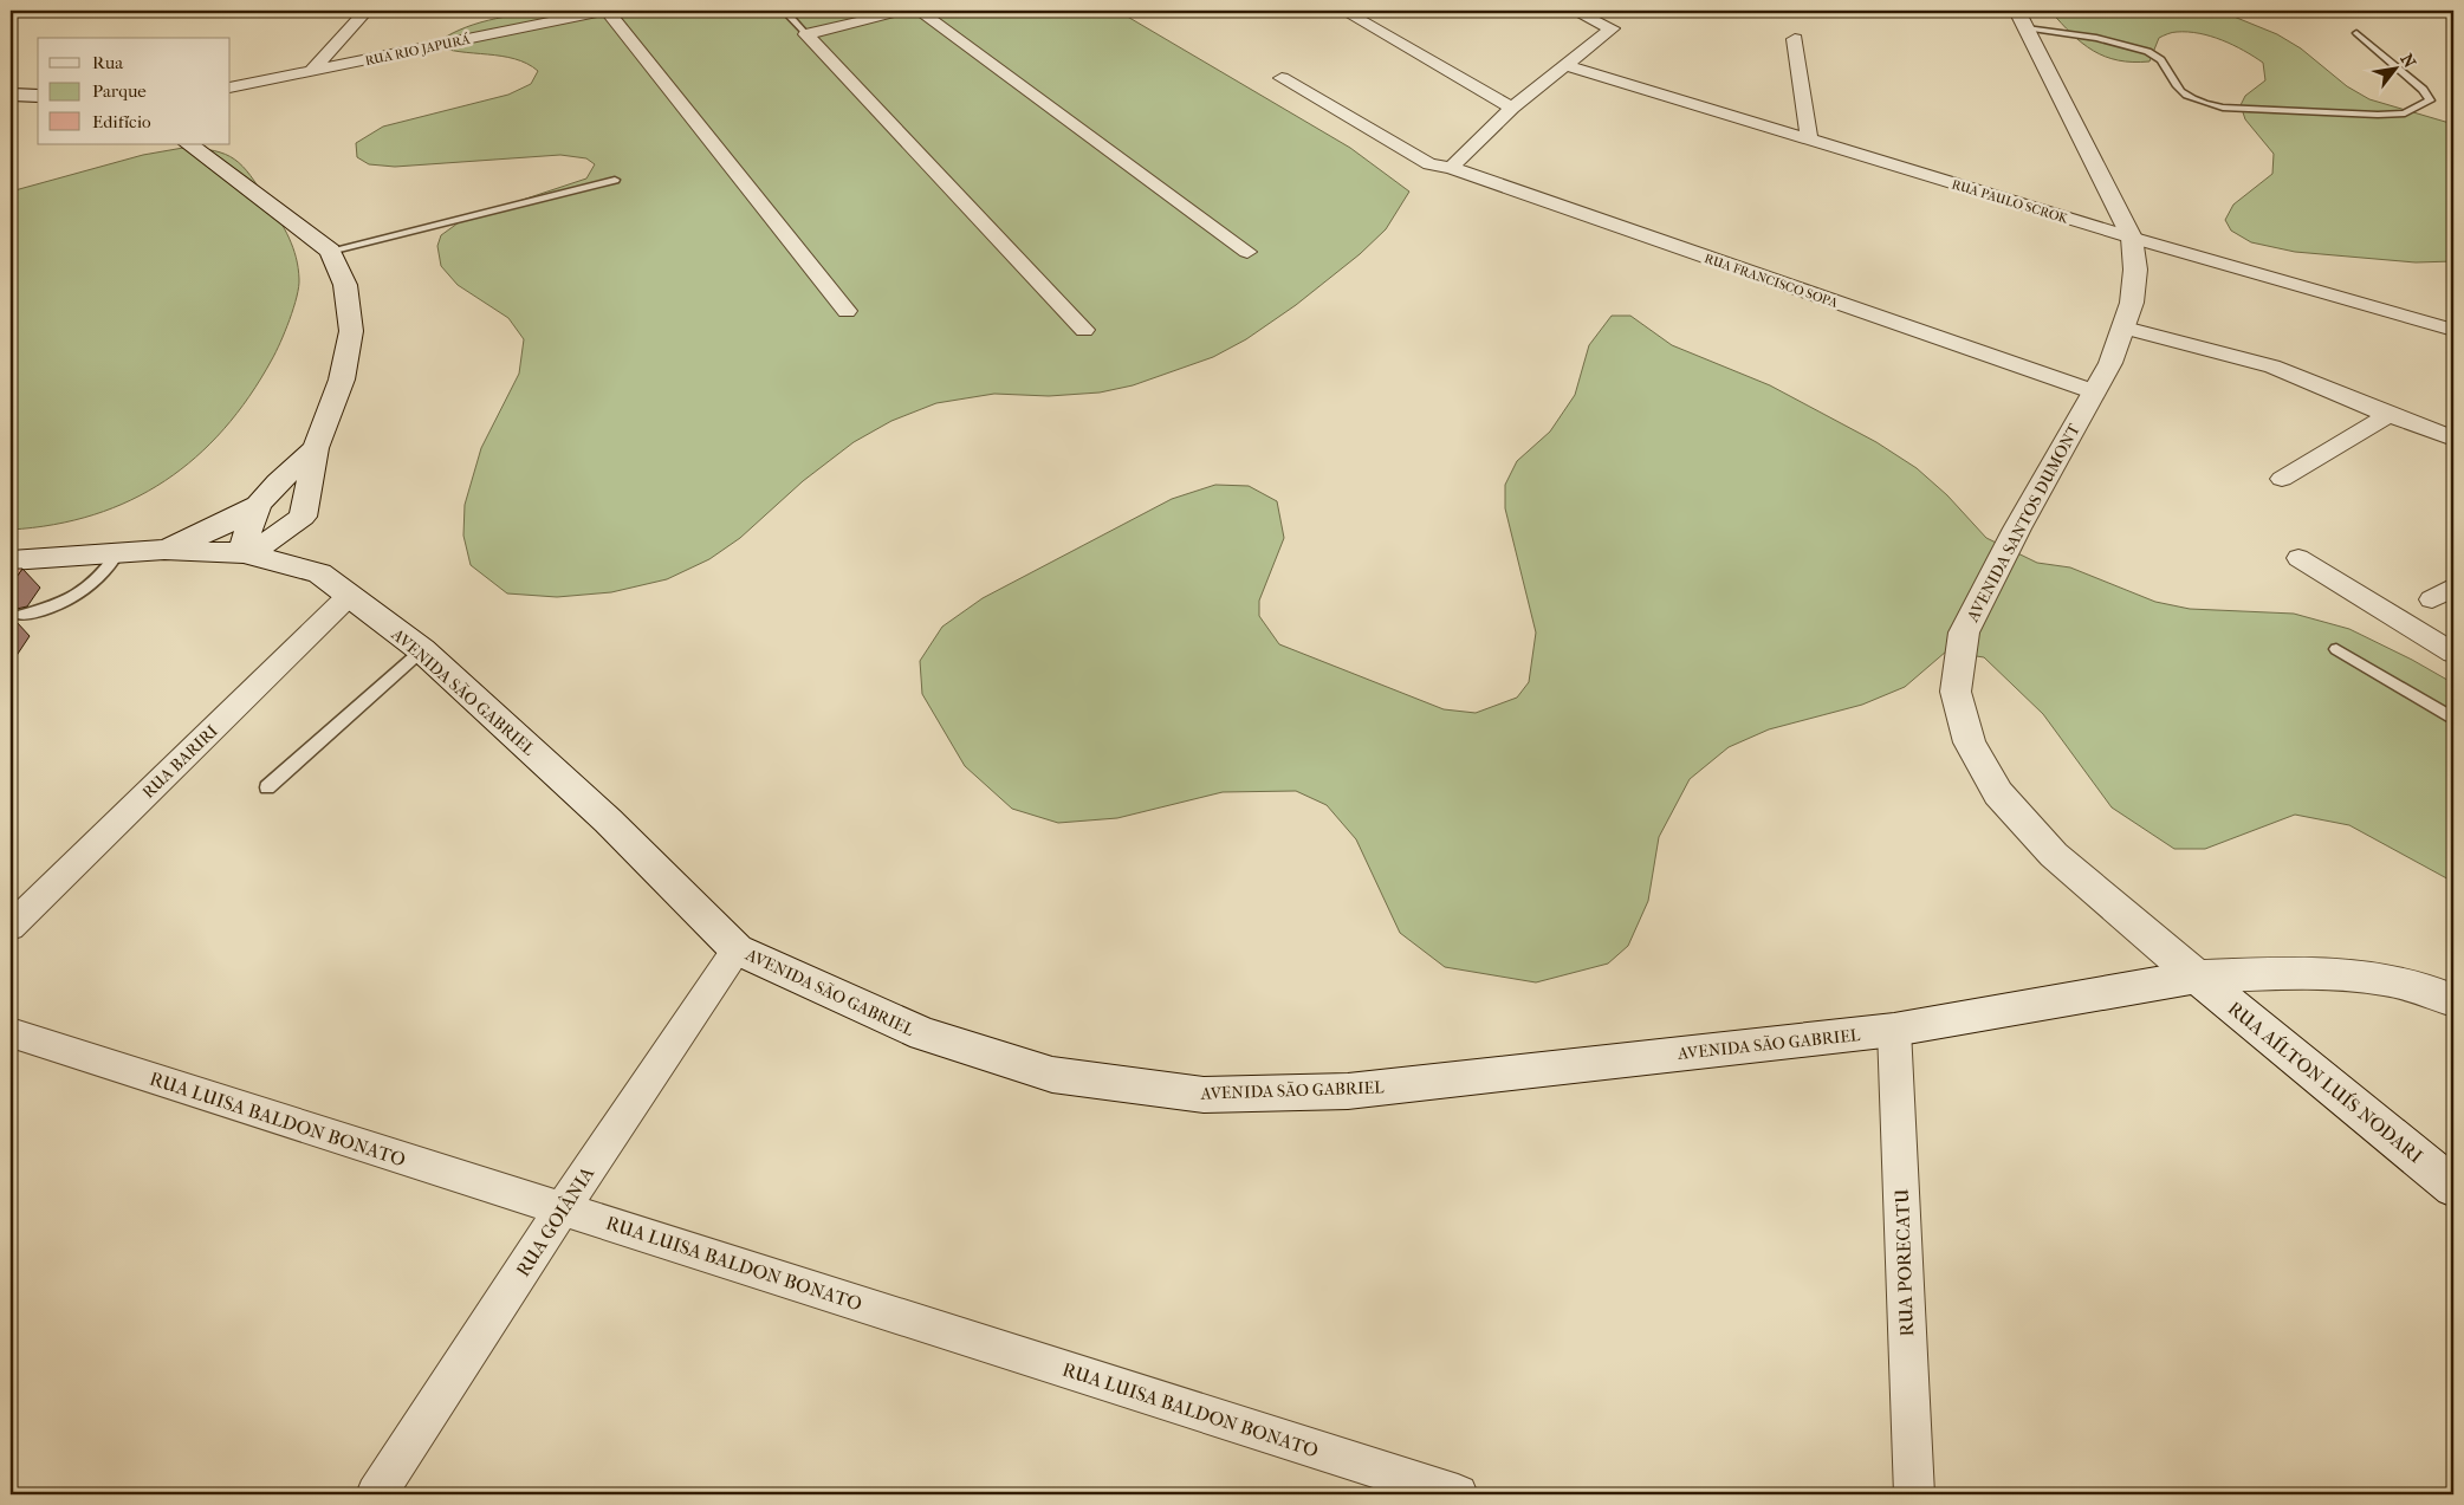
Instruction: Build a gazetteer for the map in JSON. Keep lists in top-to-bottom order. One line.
{"streets":{"main road":["AVENIDA SANTOS DUMONT","AVENIDA SÃO GABRIEL","RUA AÍLTON LUÍS NODARI"],"street":["RUA RIO JAPURÁ","RUA PAULO SCROK","RUA FRANCISCO SOPA","RUA BARIRI","RUA LUISA BALDON BONATO","RUA GOIÂNIA","RUA PORECATU"]},"crossings":[["RUA PAULO SCROK","AVENIDA SANTOS DUMONT"],["RUA FRANCISCO SOPA","AVENIDA SANTOS DUMONT"],["AVENIDA SANTOS DUMONT","AVENIDA SÃO GABRIEL"],["AVENIDA SANTOS DUMONT","RUA AÍLTON LUÍS NODARI"],["AVENIDA SÃO GABRIEL","RUA BARIRI"],["AVENIDA SÃO GABRIEL","RUA AÍLTON LUÍS NODARI"],["AVENIDA SÃO GABRIEL","RUA GOIÂNIA"],["AVENIDA SÃO GABRIEL","RUA PORECATU"],["RUA LUISA BALDON BONATO","RUA GOIÂNIA"]],"legend":["Rua","Parque","Edifício"],"north":"top right"}
